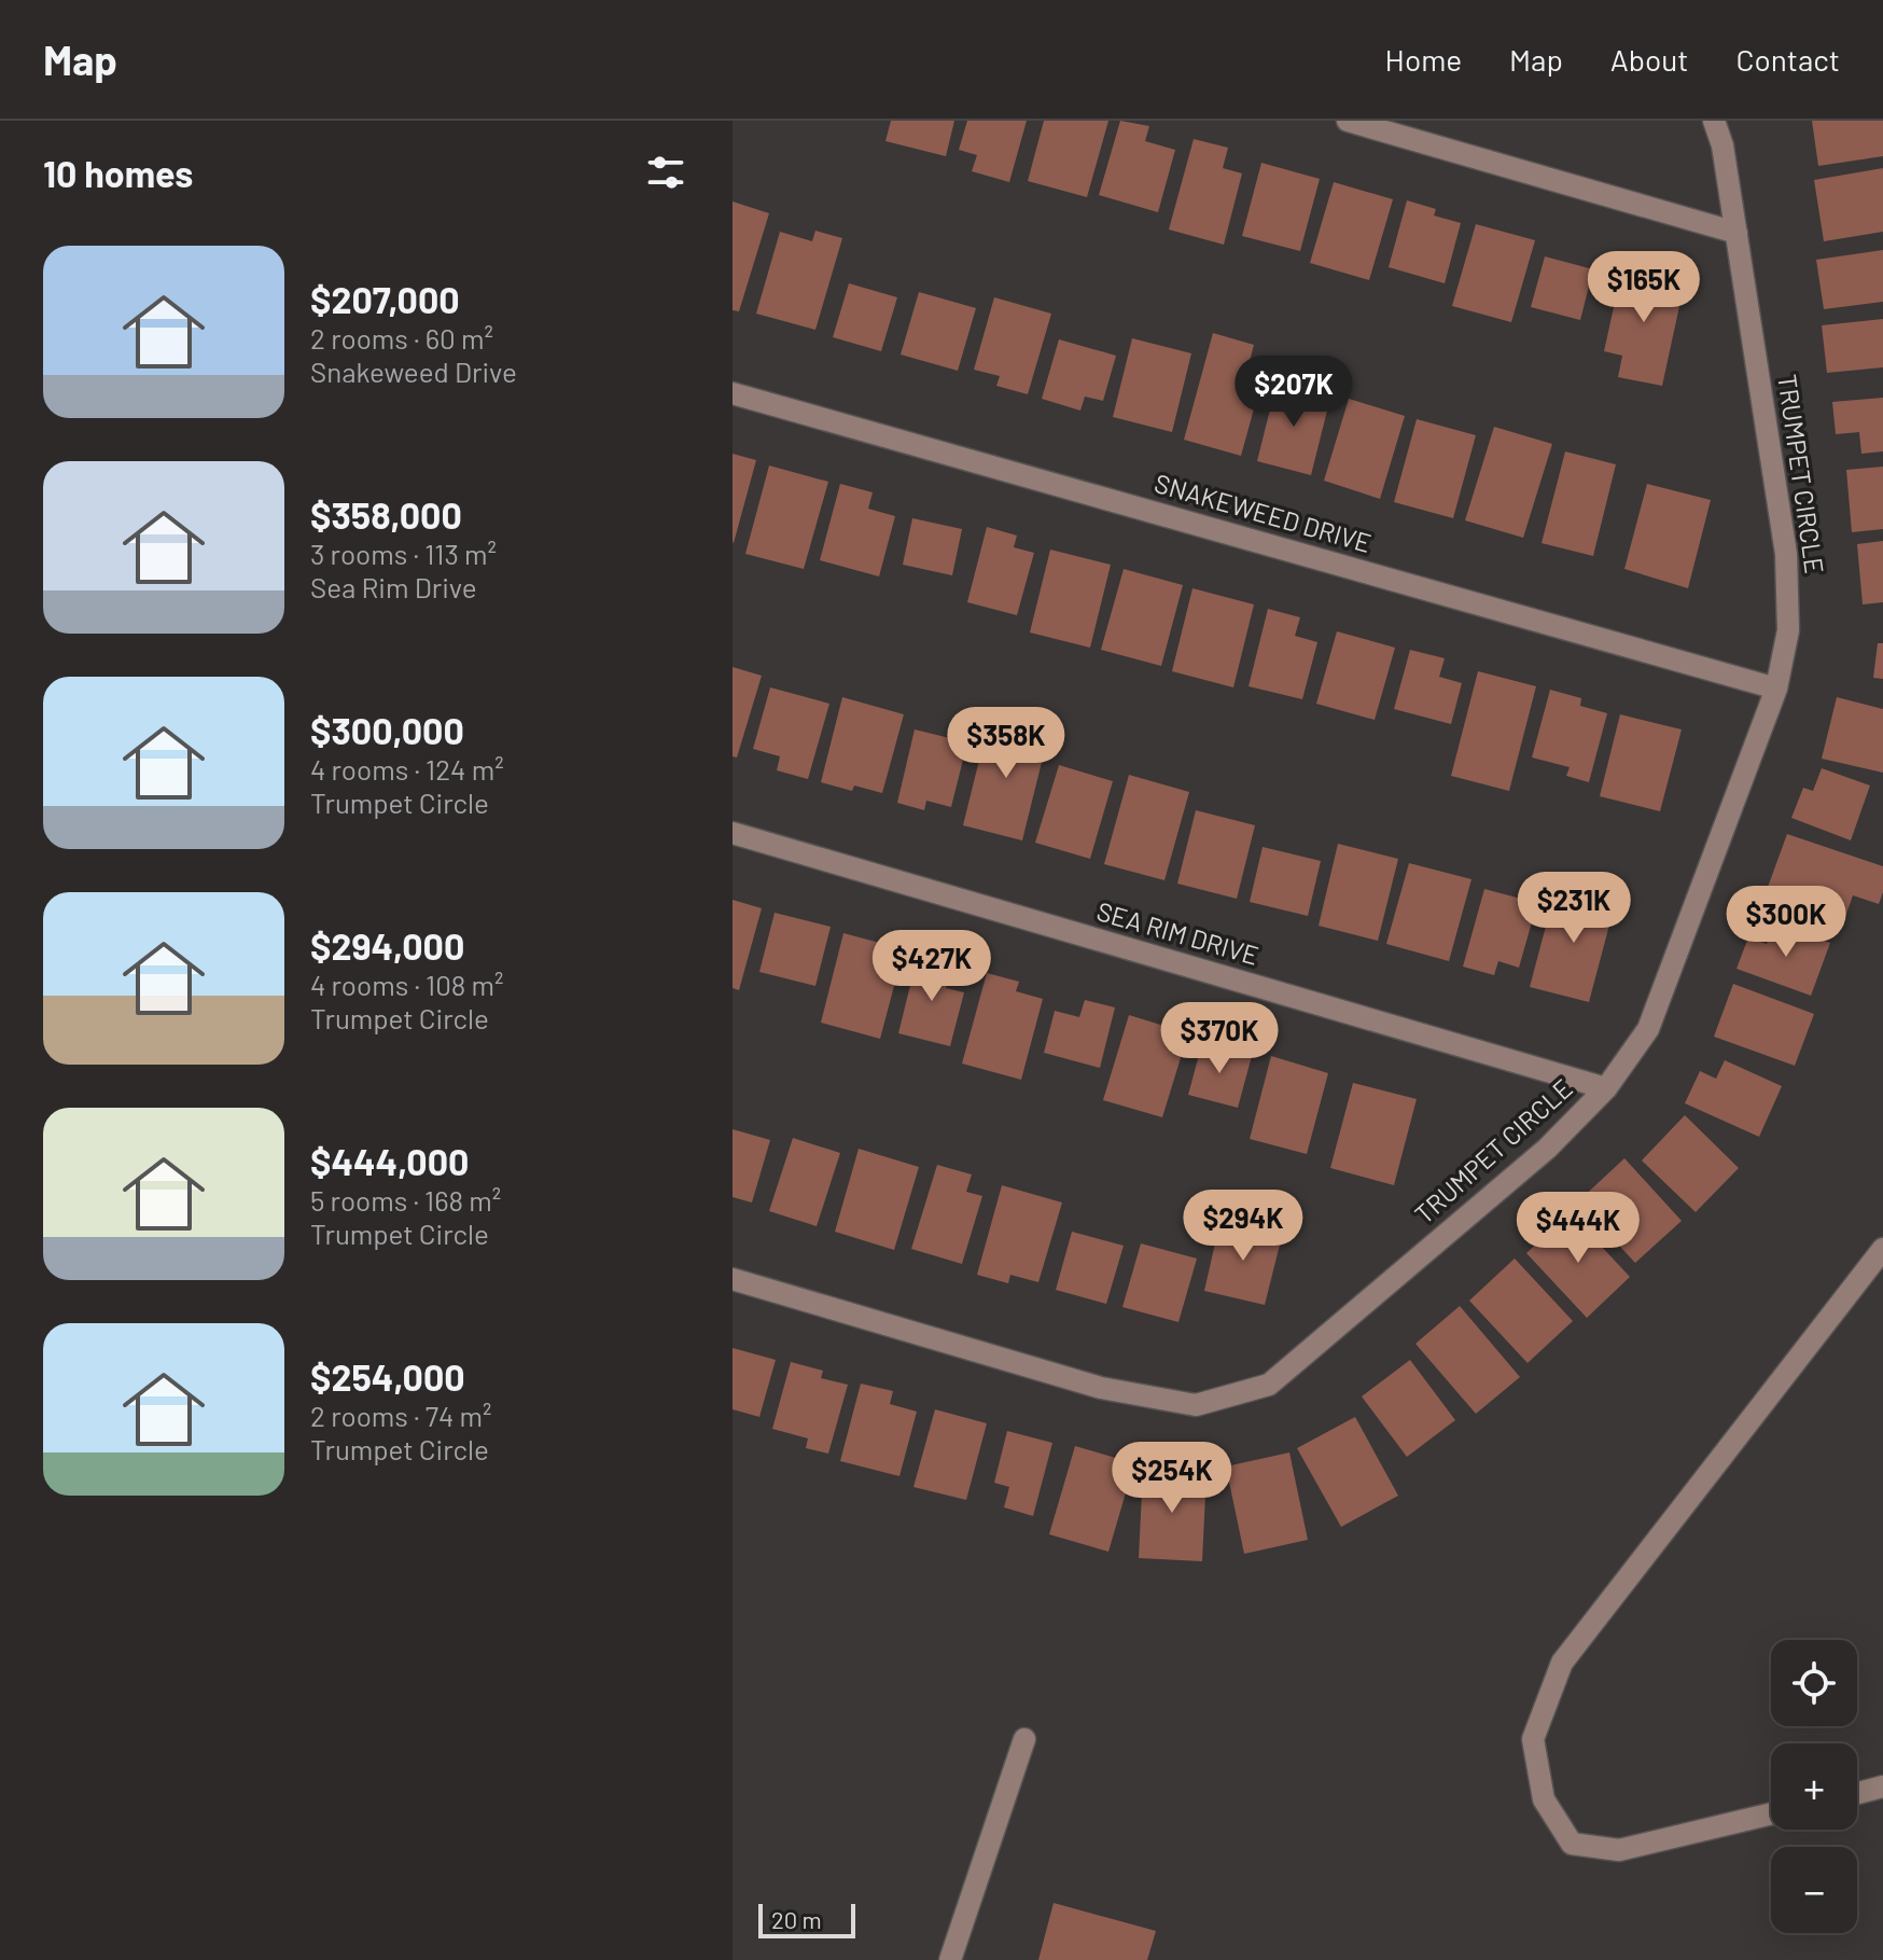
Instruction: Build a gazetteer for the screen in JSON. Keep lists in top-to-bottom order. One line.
{"streets":{"street":["TRUMPET CIRCLE","SNAKEWEED DRIVE","SEA RIM DRIVE"]},"crossings":[["TRUMPET CIRCLE","SNAKEWEED DRIVE"],["TRUMPET CIRCLE","SEA RIM DRIVE"]],"scale_bar":"20 m","page":{"header":"Map","nav":["Home","Map","About","Contact"],"heading":"10 homes","list":[{"name":"$207,000","note":"2 rooms · 60 m² · Snakeweed Drive"},{"name":"$358,000","note":"3 rooms · 113 m² · Sea Rim Drive"},{"name":"$300,000","note":"4 rooms · 124 m² · Trumpet Circle"},{"name":"$294,000","note":"4 rooms · 108 m² · Trumpet Circle"},{"name":"$444,000","note":"5 rooms · 168 m² · Trumpet Circle"},{"name":"$254,000","note":"2 rooms · 74 m² · Trumpet Circle"}],"price":["$165K","$207K","$358K","$231K","$300K","$427K","$370K","$294K","$444K","$254K"],"map_buttons":["+","−"],"scale":"20 m"}}
